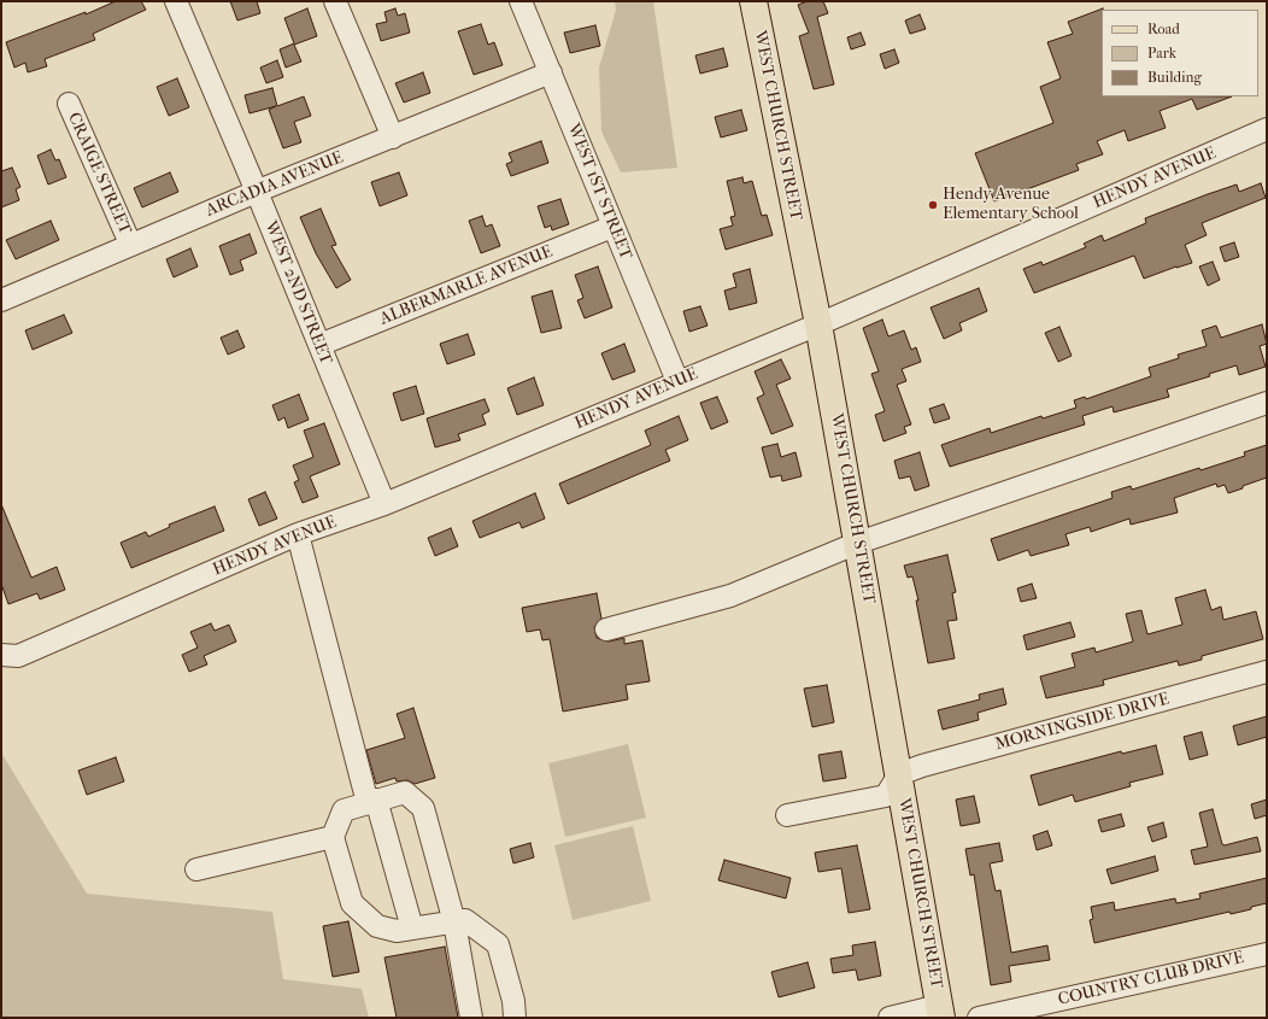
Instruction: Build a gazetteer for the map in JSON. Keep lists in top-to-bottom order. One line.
{"streets":{"main road":["WEST CHURCH STREET"],"street":["CRAIGE STREET","HENDY AVENUE","ARCADIA AVENUE","WEST 1ST STREET","ALBERMARLE AVENUE","WEST 2ND STREET","MORNINGSIDE DRIVE","COUNTRY CLUB DRIVE"]},"crossings":[["WEST CHURCH STREET","HENDY AVENUE"],["WEST CHURCH STREET","MORNINGSIDE DRIVE"],["CRAIGE STREET","ARCADIA AVENUE"],["HENDY AVENUE","WEST 1ST STREET"],["HENDY AVENUE","WEST 2ND STREET"],["ARCADIA AVENUE","WEST 1ST STREET"],["ARCADIA AVENUE","WEST 2ND STREET"],["WEST 1ST STREET","ALBERMARLE AVENUE"],["ALBERMARLE AVENUE","WEST 2ND STREET"]],"places":["Hendy Avenue Elementary School"],"legend":["Road","Park","Building"]}
